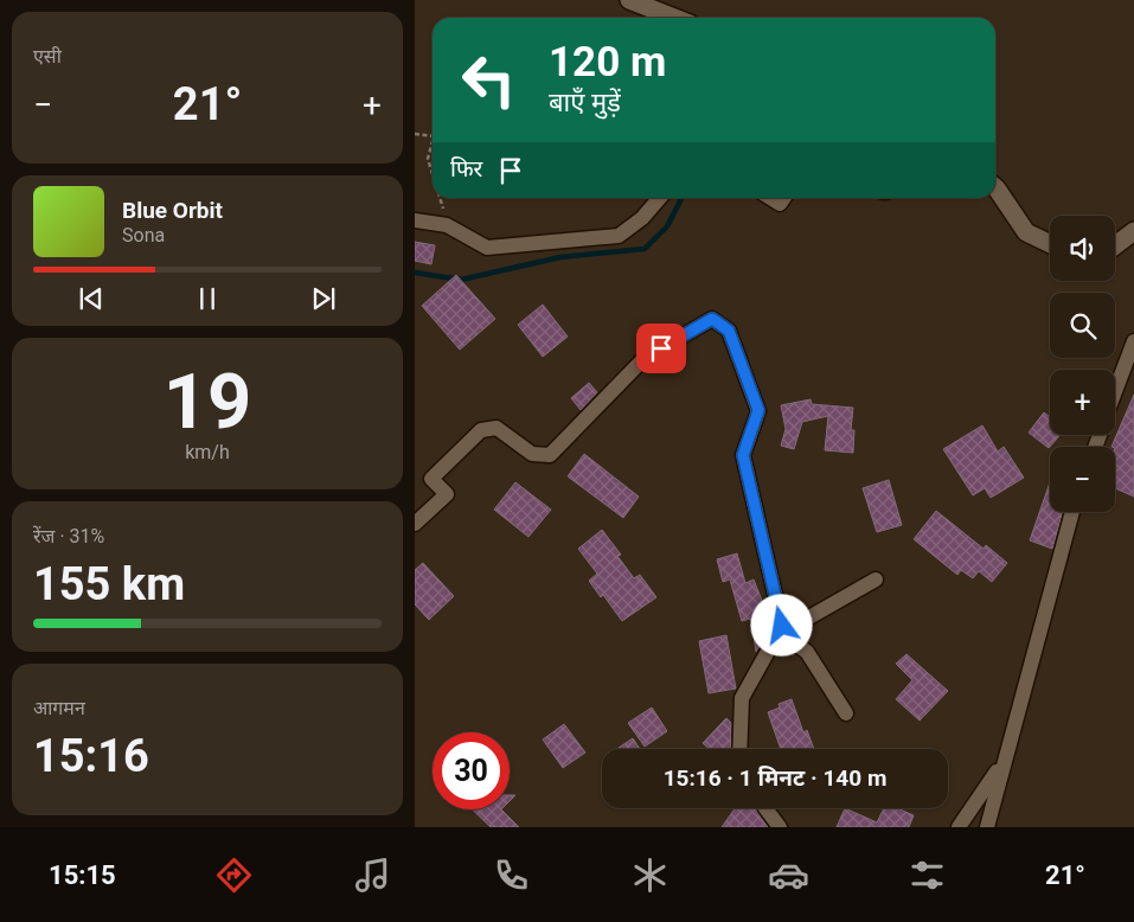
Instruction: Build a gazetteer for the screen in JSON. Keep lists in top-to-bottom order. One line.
{"page":{"tile":["एसी",["19","km/h"],["रेंज · 31%","155 km"],["आगमन","15:16"]],"turn":["120 m","बाएँ मुड़ें"],"heat":["−","21°","+"],"then":"फिर","song":["Blue Orbit","Sona"],"map_buttons":["+","−"],"limit":"30","trip":"15:16 · 1 मिनट · 140 m","tabs":["15:15","21°"]}}
